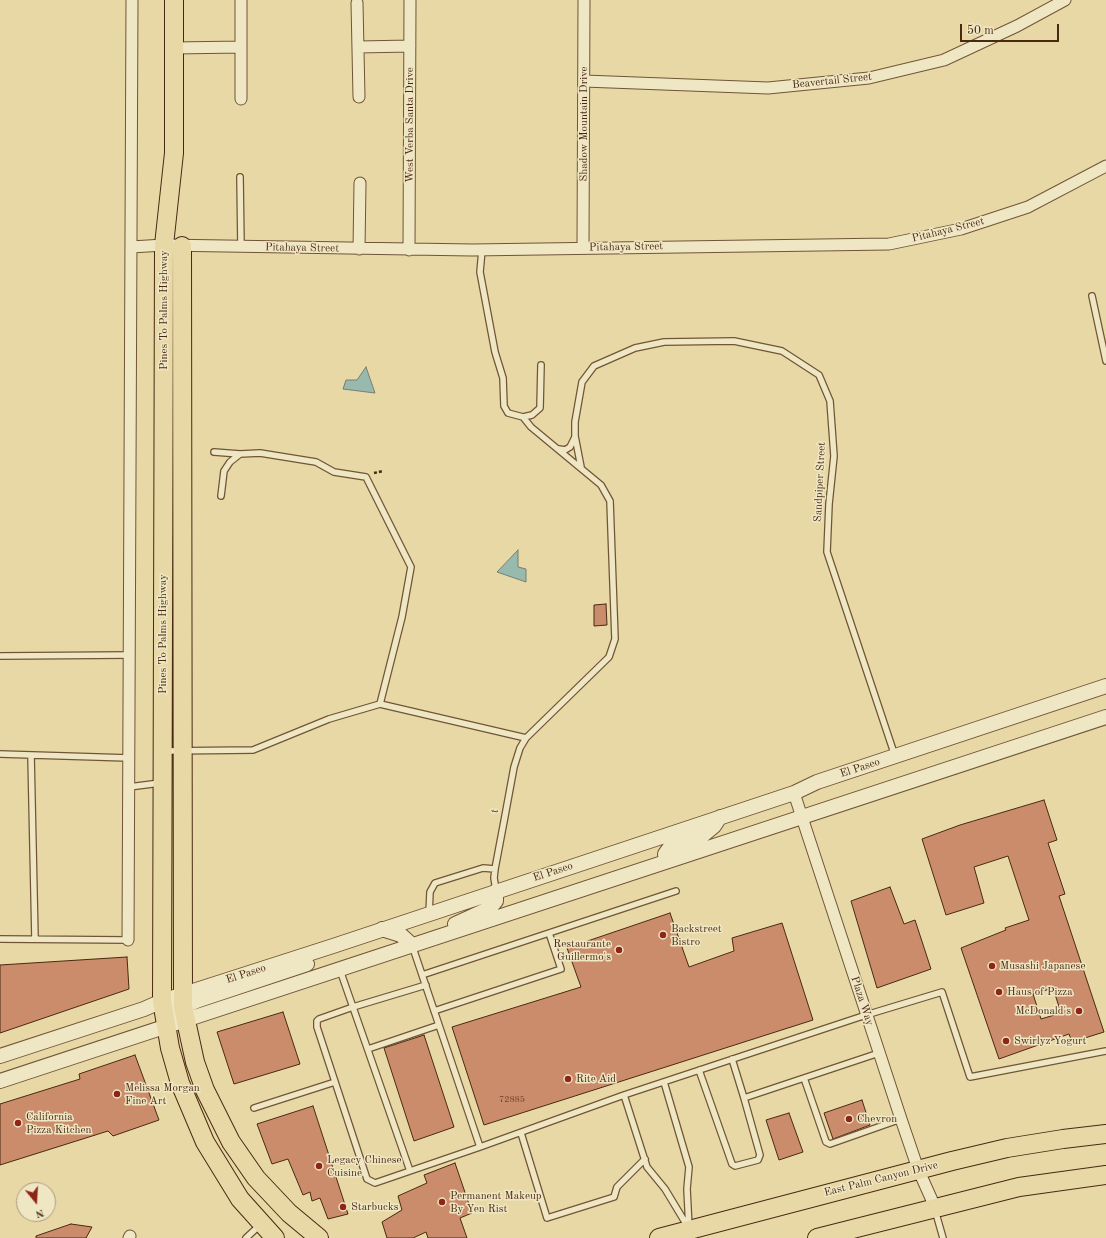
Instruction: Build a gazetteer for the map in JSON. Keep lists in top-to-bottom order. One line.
{"streets":{"main road":["Pines To Palms Highway","East Palm Canyon Drive"],"street":["Beavertail Street","Shadow Mountain Drive","West Verba Santa Drive","Pitahaya Street","El Paseo","Plaza Way"],"lane":["Sandpiper Street","t"]},"crossings":[["Beavertail Street","Shadow Mountain Drive"],["Shadow Mountain Drive","Pitahaya Street"],["West Verba Santa Drive","Pitahaya Street"],["Pitahaya Street","Pines To Palms Highway"],["Pines To Palms Highway","El Paseo"],["Sandpiper Street","El Paseo"],["El Paseo","t"],["El Paseo","Plaza Way"],["Plaza Way","East Palm Canyon Drive"]],"places":["Backstreet Bistro","Restaurante Guillermo's","Musashi Japanese","Haus of Pizza","McDonald's","Swirlyz Yogurt","Rite Aid","Melissa Morgan Fine Art","Chevron","California Pizza Kitchen","Legacy Chinese Cuisine","Permanent Makeup By Yen Rist","Starbucks"],"house_numbers":["72885"],"scale_bar":"50 m","north":"bottom"}
